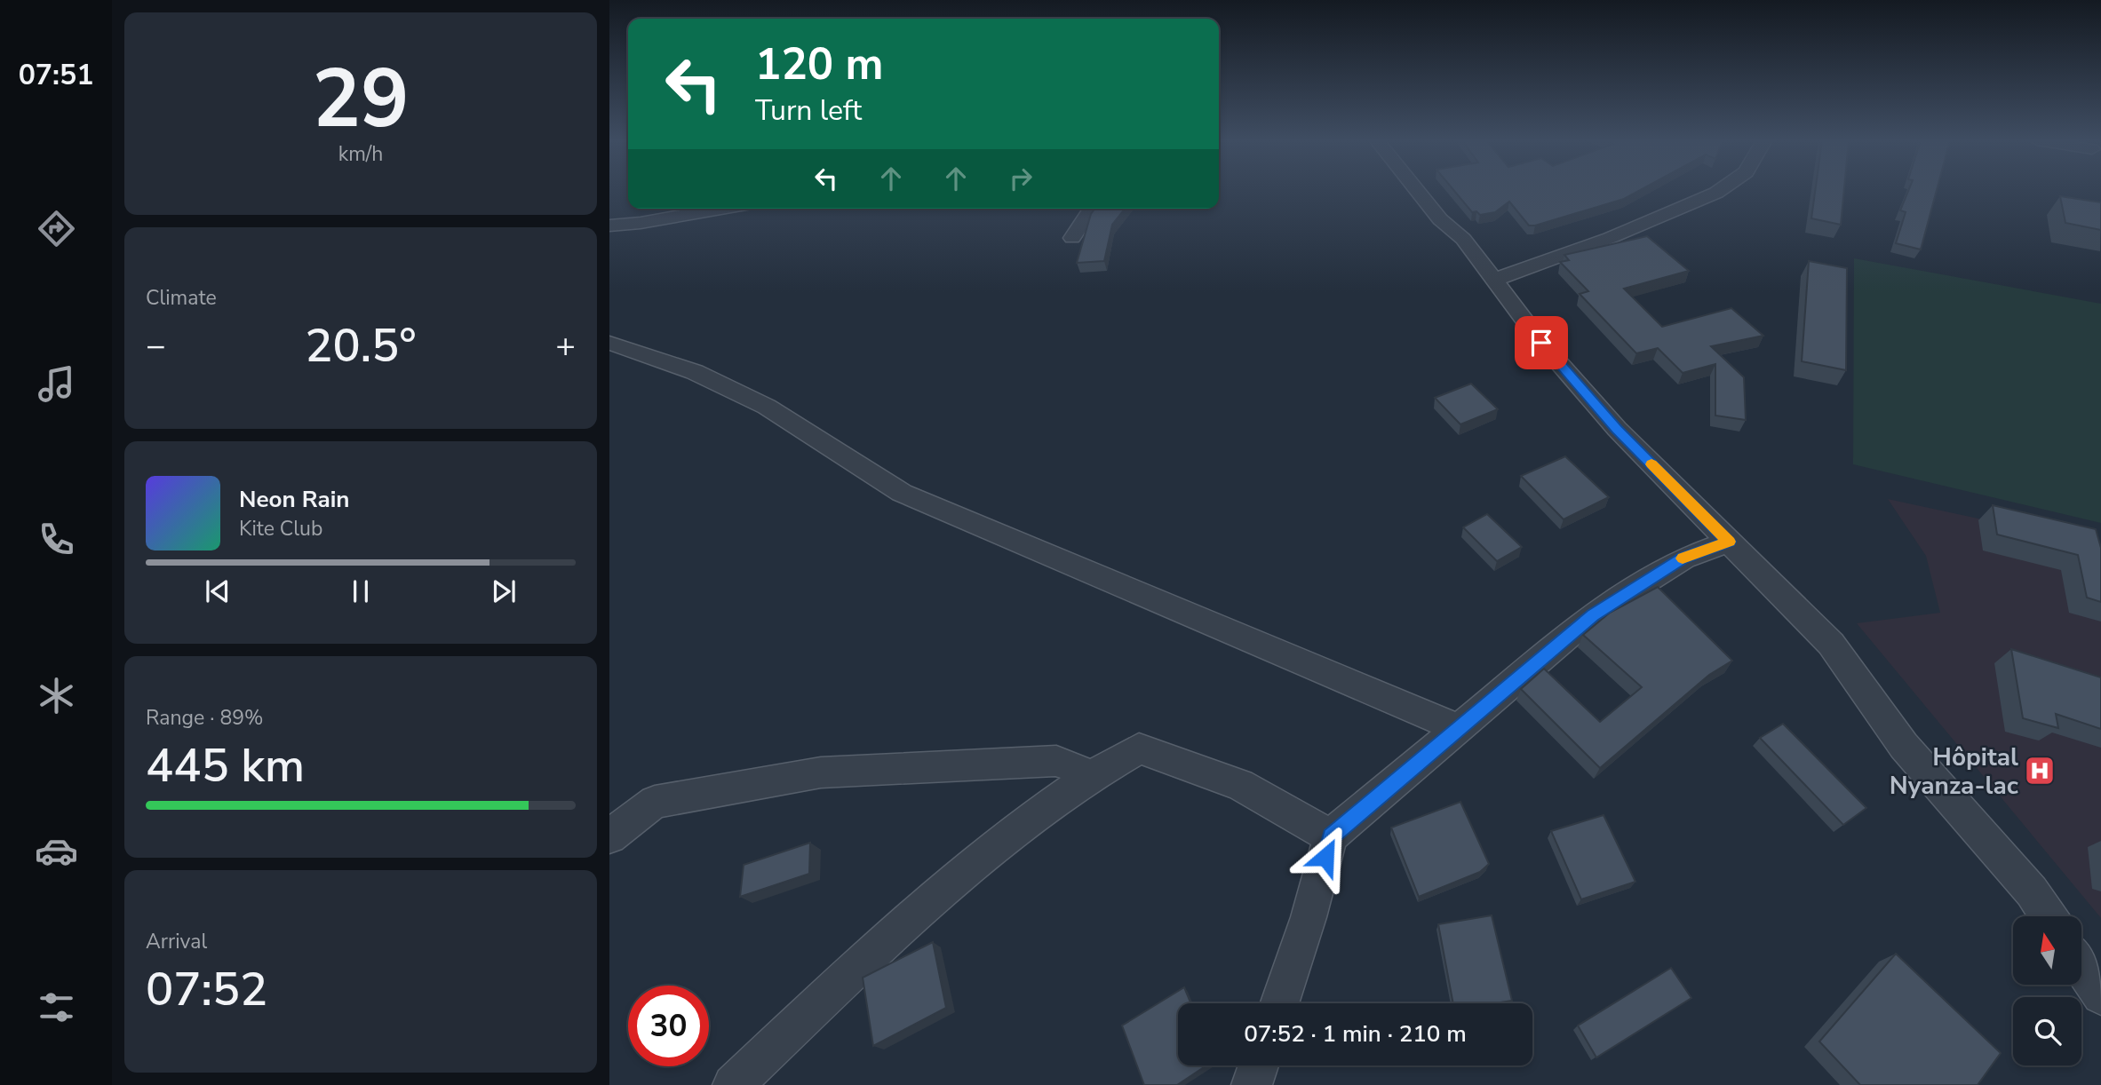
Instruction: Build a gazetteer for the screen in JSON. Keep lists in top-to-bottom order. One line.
{"places":{"hospital":["Hôpital Nyanza-lac"]},"north":"top","page":{"tabs":"07:51","tile":[["29","km/h"],"Climate",["Range · 89%","445 km"],["Arrival","07:52"]],"turn":["120 m","Turn left"],"heat":["−","20.5°","+"],"song":["Neon Rain","Kite Club"],"limit":"30","trip":"07:52 · 1 min · 210 m"}}
